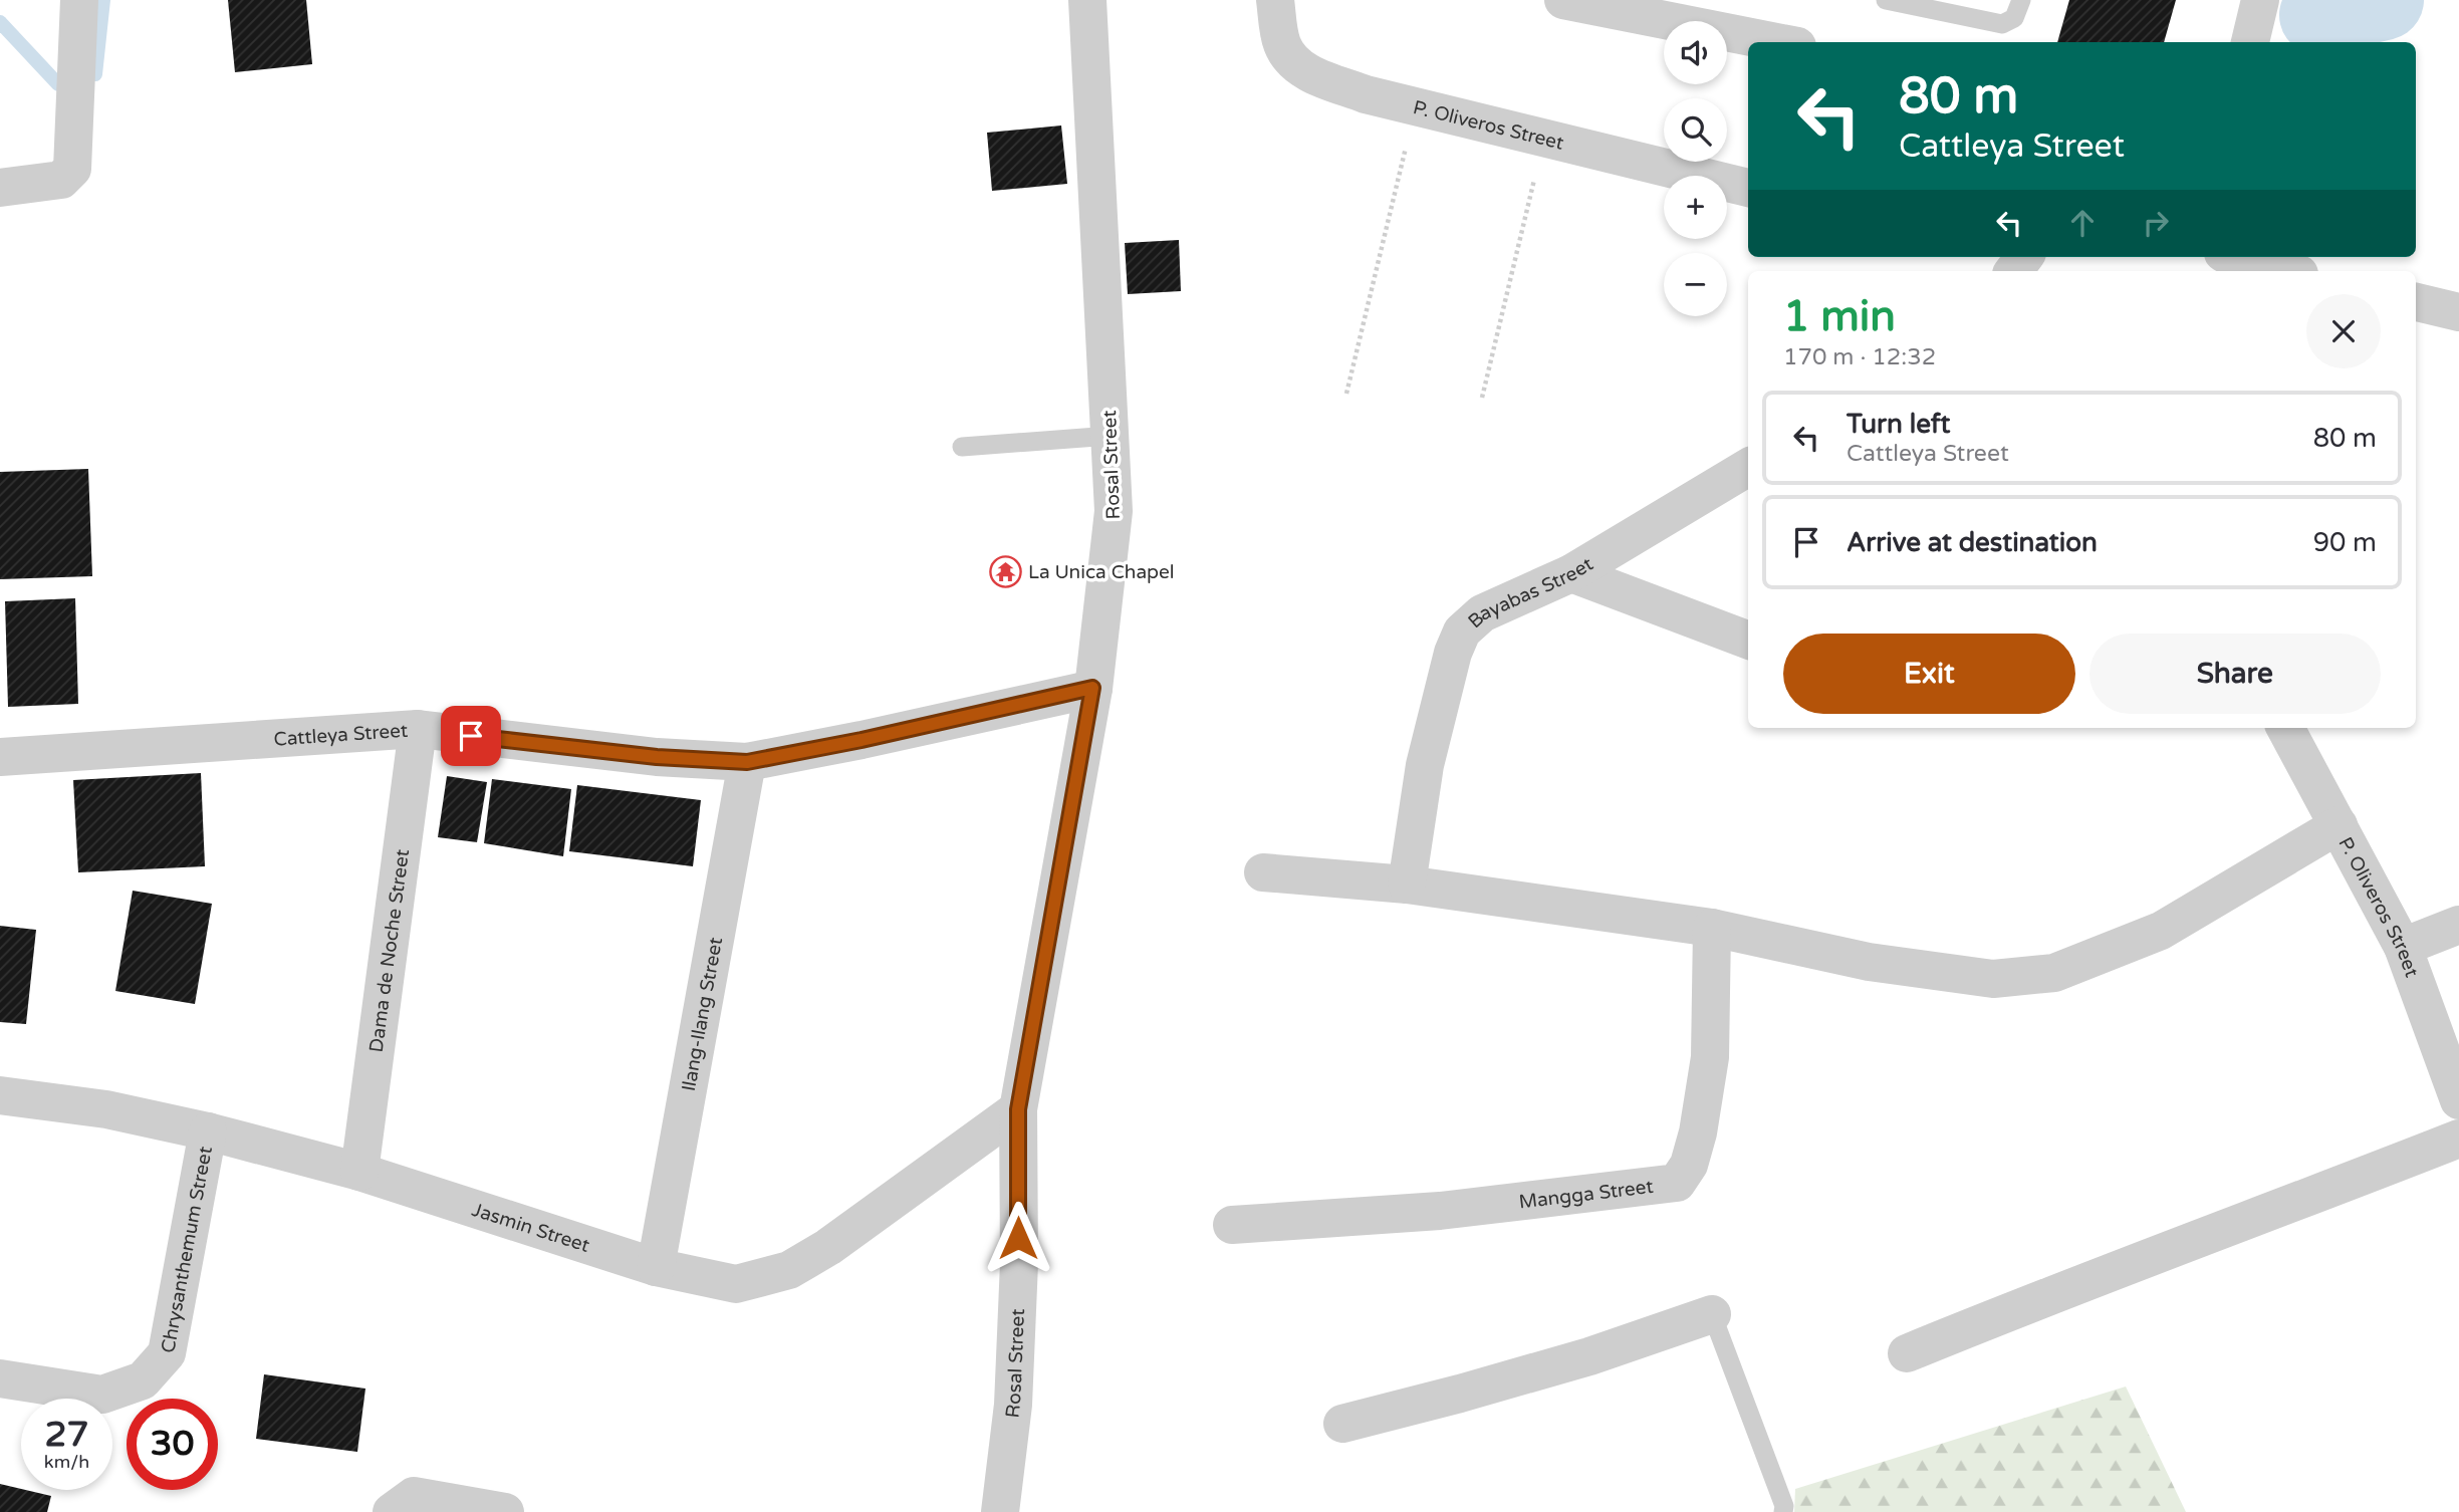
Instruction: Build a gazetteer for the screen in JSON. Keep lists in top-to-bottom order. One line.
{"streets":{"street":["P. Oliveros Street","Rosal Street","Bayabas Street","Cattleya Street","Dama de Noche Street","Ilang-Ilang Street","Mangga Street","Jasmin Street","Chrysanthemum Street"]},"crossings":[["Rosal Street","Cattleya Street"],["Rosal Street","Jasmin Street"],["Cattleya Street","Dama de Noche Street"],["Cattleya Street","Ilang-Ilang Street"],["Dama de Noche Street","Jasmin Street"],["Ilang-Ilang Street","Jasmin Street"],["Jasmin Street","Chrysanthemum Street"]],"places":{"temple":["La Unica Chapel"]},"page":{"map_buttons":["+","−"],"turn":["80 m","Cattleya Street"],"heading":["1 min","170 m · 12:32"],"list":[{"name":"Turn left","note":"Cattleya Street","value":"80 m"},{"name":"Arrive at destination","value":"90 m"}],"buttons":["Exit","Share"],"speed":"27 km/h","limit":"30"}}
